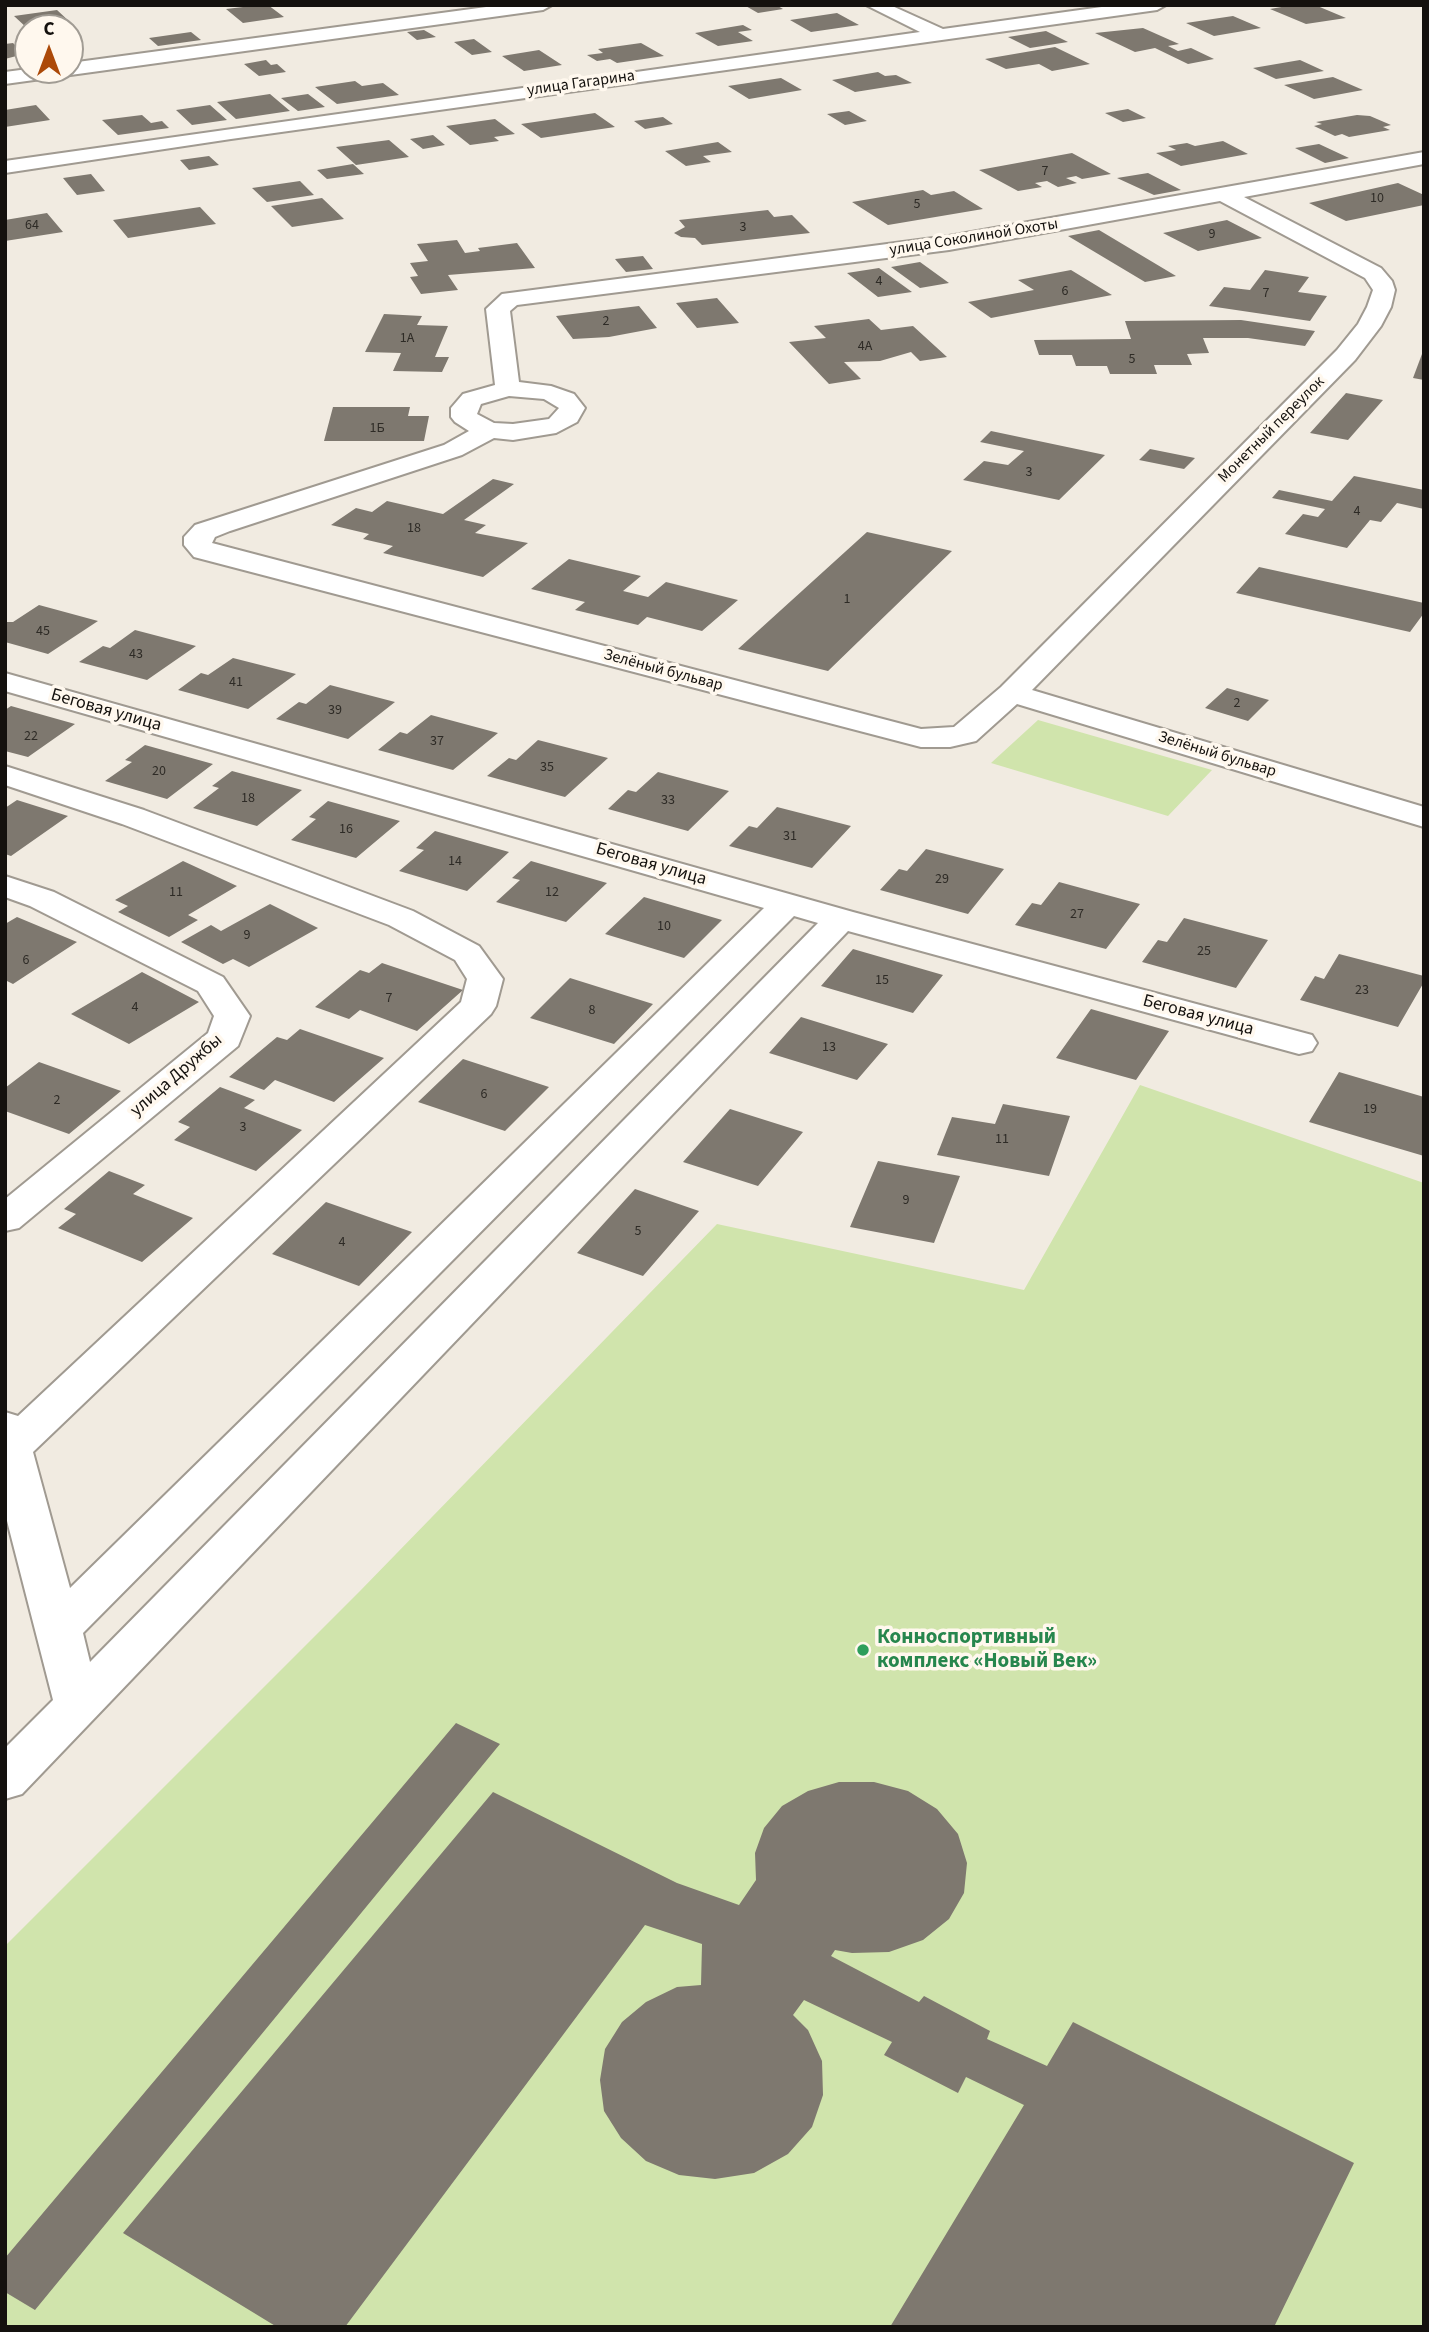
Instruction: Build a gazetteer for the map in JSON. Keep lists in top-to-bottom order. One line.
{"streets":{"street":["улица Гагарина","улица Соколиной Охоты","Монетный переулок","Зелёный бульвар","Беговая улица","улица Дружбы"]},"crossings":[["улица Соколиной Охоты","Монетный переулок"],["Монетный переулок","Зелёный бульвар"]],"places":["Конноспортивный комплекс «Новый Век»"],"house_numbers":["7","10","5","64","3","9","4","6","7","2","1А","4А","5","1Б","3","4","18","1","45","43","41","2","39","22","37","35","20","18","33","16","31","14","29","11","12","27","10","9","25","6","15","23","7","4","8","13","6","2","19","3","11","9","5","4"],"north":"top"}
